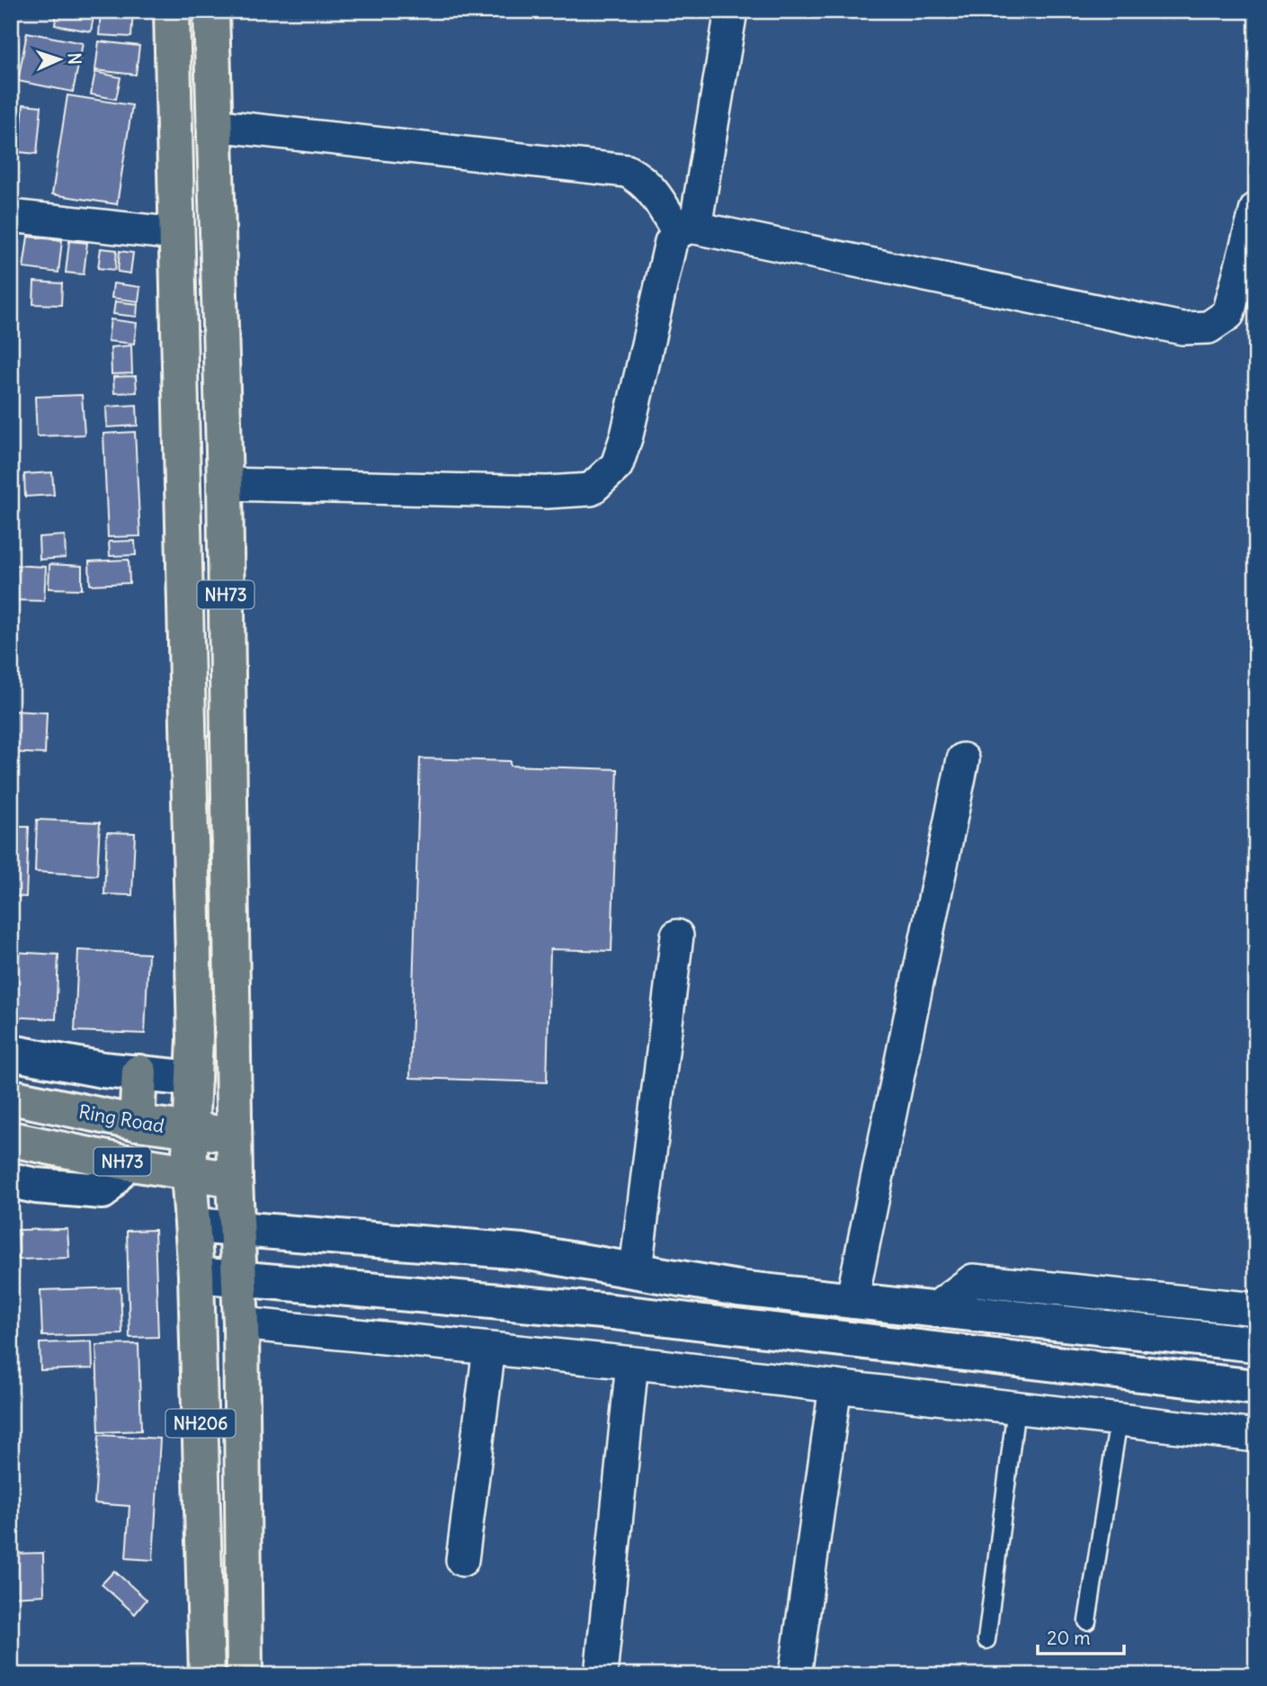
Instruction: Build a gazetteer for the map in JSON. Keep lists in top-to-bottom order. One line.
{"streets":{"main road":["NH73","Ring Road","NH206"]},"crossings":[["NH73","Ring Road"],["NH73","NH206"]],"scale_bar":"20 m","north":"right"}
